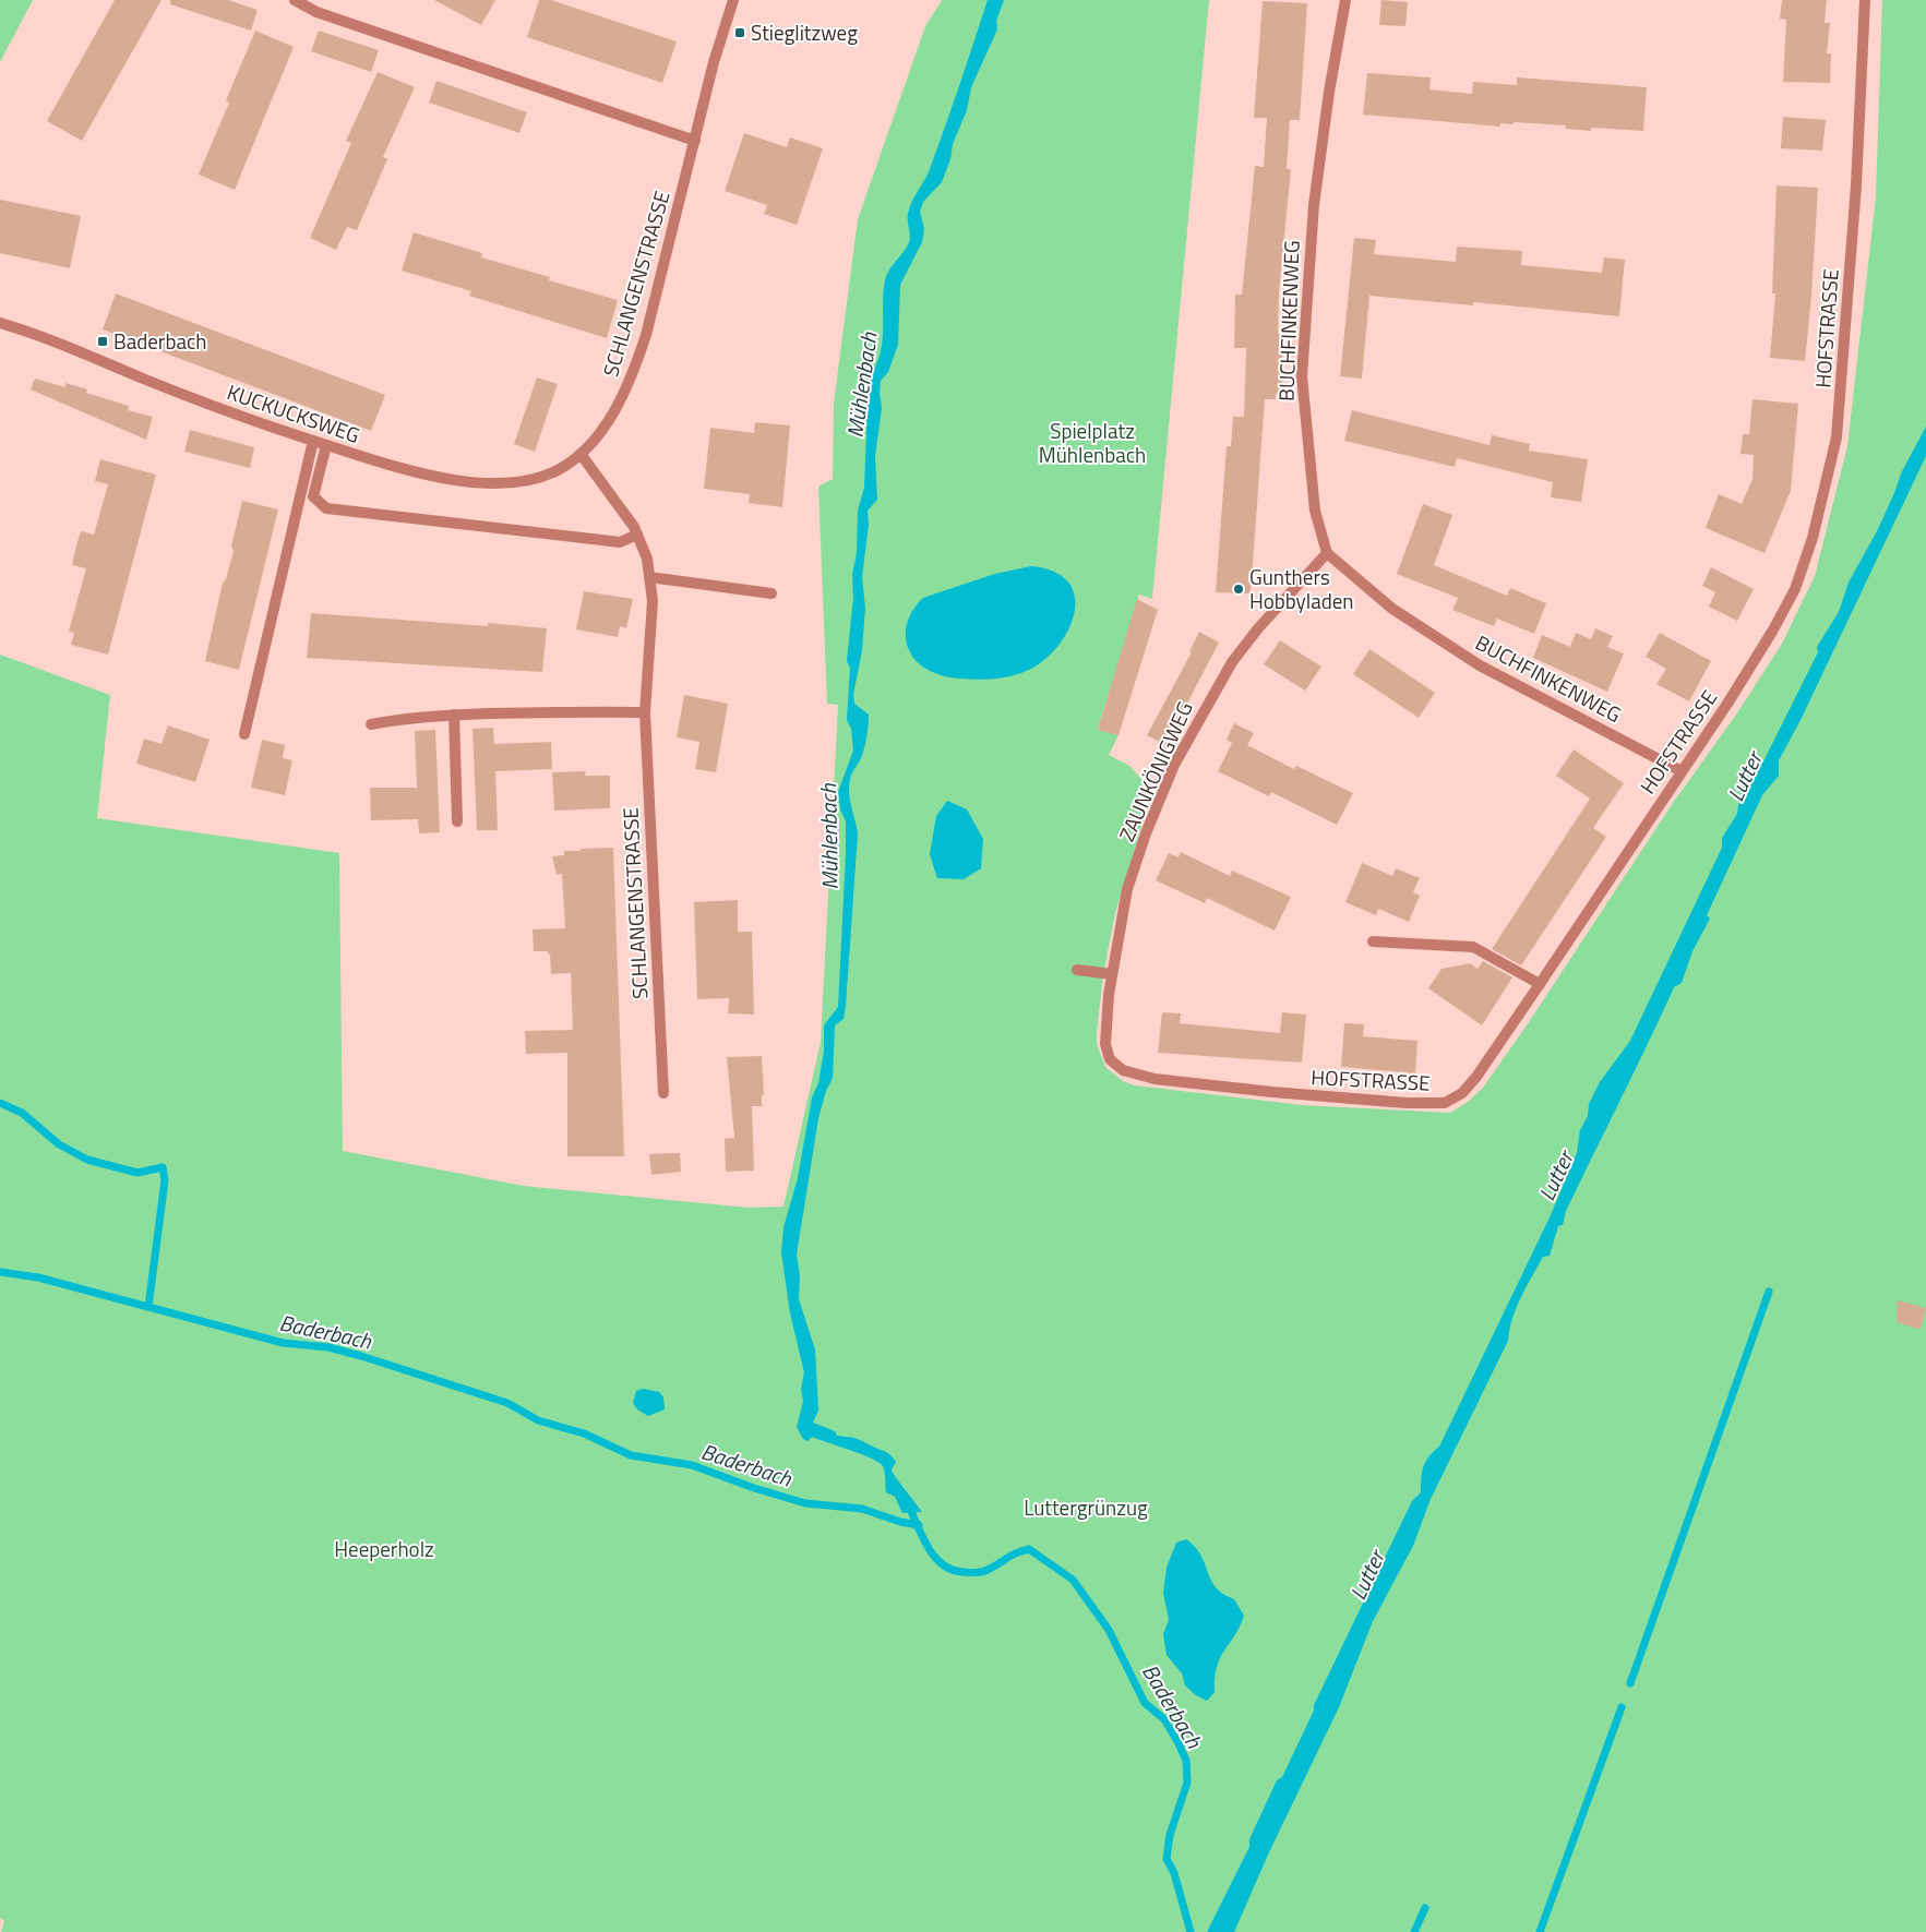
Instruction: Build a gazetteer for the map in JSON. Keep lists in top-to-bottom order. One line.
{"streets":{"street":["SCHLANGENSTRASSE","BUCHFINKENWEG","HOFSTRASSE","KUCKUCKSWEG","ZAUNKÖNIGWEG"]},"crossings":[["SCHLANGENSTRASSE","KUCKUCKSWEG"],["BUCHFINKENWEG","HOFSTRASSE"],["BUCHFINKENWEG","ZAUNKÖNIGWEG"],["HOFSTRASSE","ZAUNKÖNIGWEG"]],"water":["Mühlenbach","Lutter","Baderbach"],"parks":["Spielplatz Mühlenbach","Luttergrünzug","Heeperholz"],"places":{"transit":["Stieglitzweg","Baderbach"],"other":["Gunthers Hobbyladen"]}}
